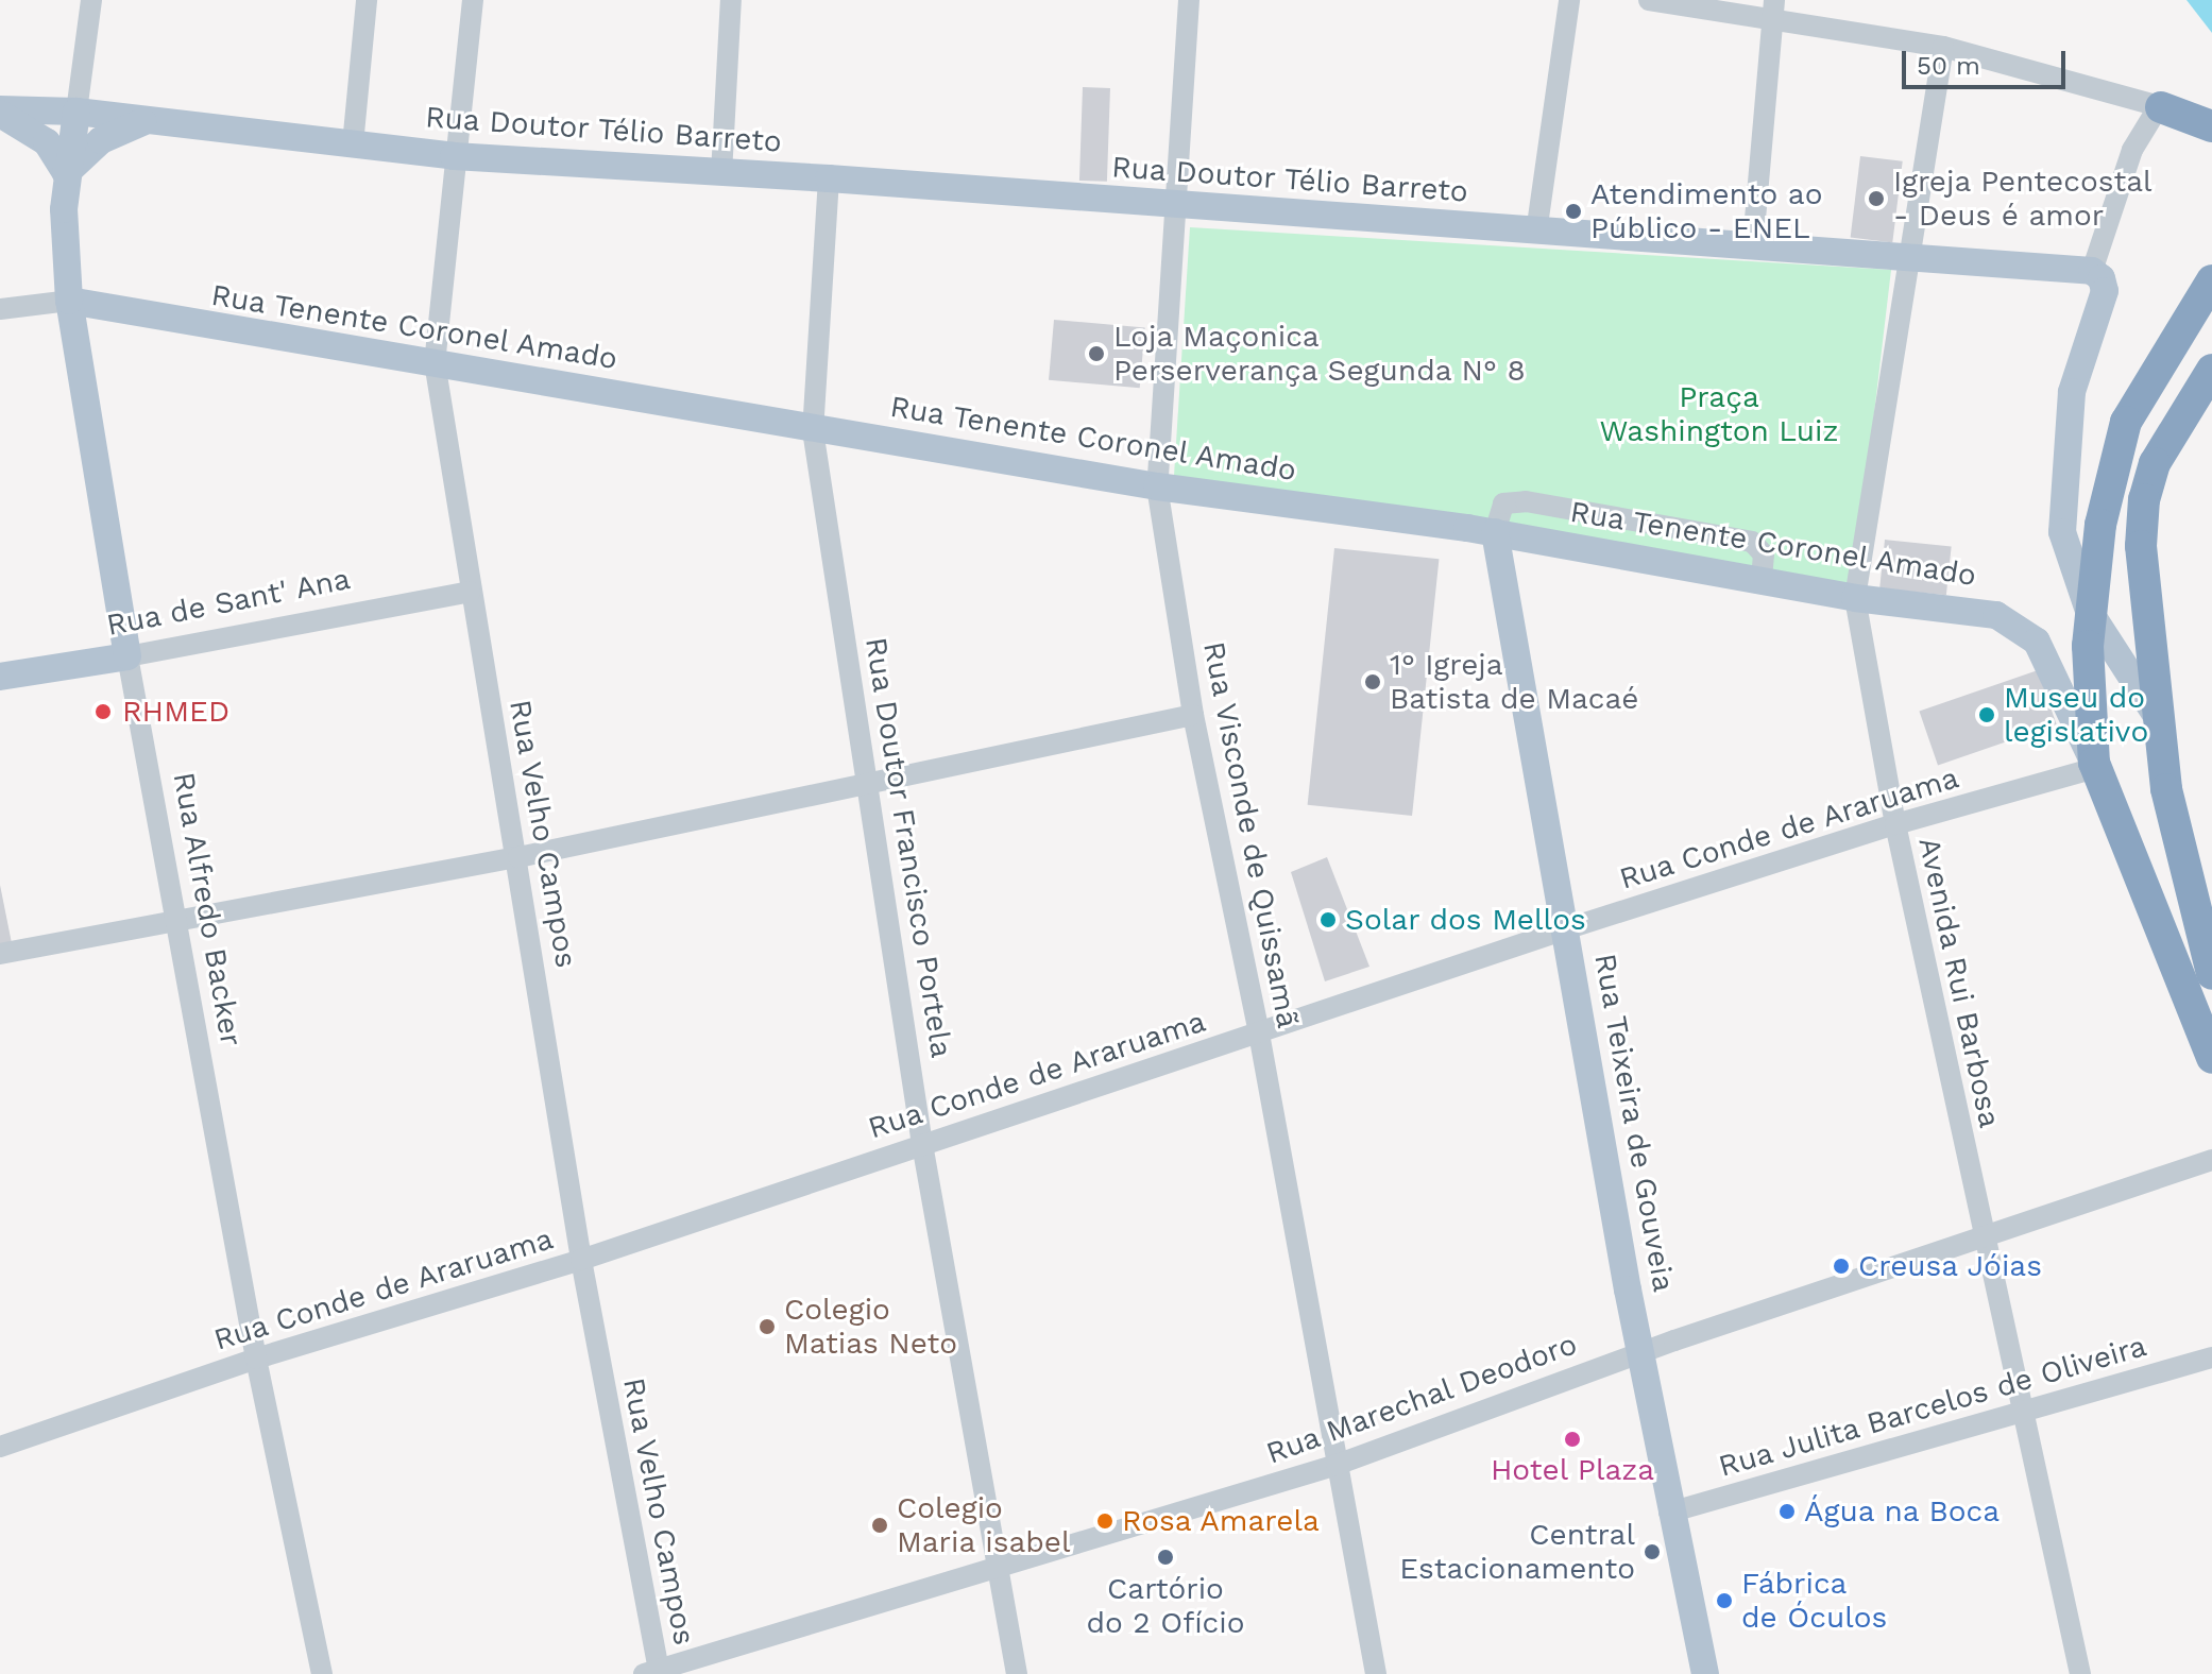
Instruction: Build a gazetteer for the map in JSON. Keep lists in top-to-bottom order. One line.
{"streets":{"main road":["Rua Doutor Télio Barreto","Rua Tenente Coronel Amado","Rua de Sant' Ana","Rua Alfredo Backer","Rua Teixeira de Gouveia"],"street":["Rua Conde de Araruama","Rua Velho Campos","Rua Visconde de Quissamã","Rua Doutor Francisco Portela","Avenida Rui Barbosa","Rua Marechal Deodoro","Rua Julita Barcelos de Oliveira"]},"crossings":[["Rua Doutor Télio Barreto","Rua Velho Campos"],["Rua Doutor Télio Barreto","Rua Visconde de Quissamã"],["Rua Doutor Télio Barreto","Rua Doutor Francisco Portela"],["Rua Doutor Télio Barreto","Rua Alfredo Backer"],["Rua Doutor Télio Barreto","Avenida Rui Barbosa"],["Rua Tenente Coronel Amado","Rua Conde de Araruama"],["Rua Tenente Coronel Amado","Rua Velho Campos"],["Rua Tenente Coronel Amado","Rua Visconde de Quissamã"],["Rua Tenente Coronel Amado","Rua Doutor Francisco Portela"],["Rua Tenente Coronel Amado","Rua Alfredo Backer"],["Rua Tenente Coronel Amado","Avenida Rui Barbosa"],["Rua Tenente Coronel Amado","Rua Teixeira de Gouveia"],["Rua de Sant' Ana","Rua Velho Campos"],["Rua de Sant' Ana","Rua Alfredo Backer"],["Rua Conde de Araruama","Rua Velho Campos"],["Rua Conde de Araruama","Rua Visconde de Quissamã"],["Rua Conde de Araruama","Rua Doutor Francisco Portela"],["Rua Conde de Araruama","Rua Alfredo Backer"],["Rua Conde de Araruama","Avenida Rui Barbosa"],["Rua Conde de Araruama","Rua Teixeira de Gouveia"],["Rua Velho Campos","Rua Marechal Deodoro"],["Rua Visconde de Quissamã","Rua Marechal Deodoro"],["Rua Doutor Francisco Portela","Rua Marechal Deodoro"],["Avenida Rui Barbosa","Rua Marechal Deodoro"],["Avenida Rui Barbosa","Rua Julita Barcelos de Oliveira"],["Rua Teixeira de Gouveia","Rua Marechal Deodoro"],["Rua Teixeira de Gouveia","Rua Julita Barcelos de Oliveira"]],"parks":["Praça Washington Luiz"],"places":["Igreja Pentecostal - Deus é amor","Atendimento ao Público - ENEL","Loja Maçonica Perserverança Segunda N° 8","1° Igreja Batista de Macaé","RHMED","Museu do legislativo","Solar dos Mellos","Creusa Jóias","Colegio Matias Neto","Hotel Plaza","Água na Boca","Rosa Amarela","Colegio Maria isabel","Central Estacionamento","Cartório do 2 Ofício","Fábrica de Óculos"],"scale_bar":"50 m"}
